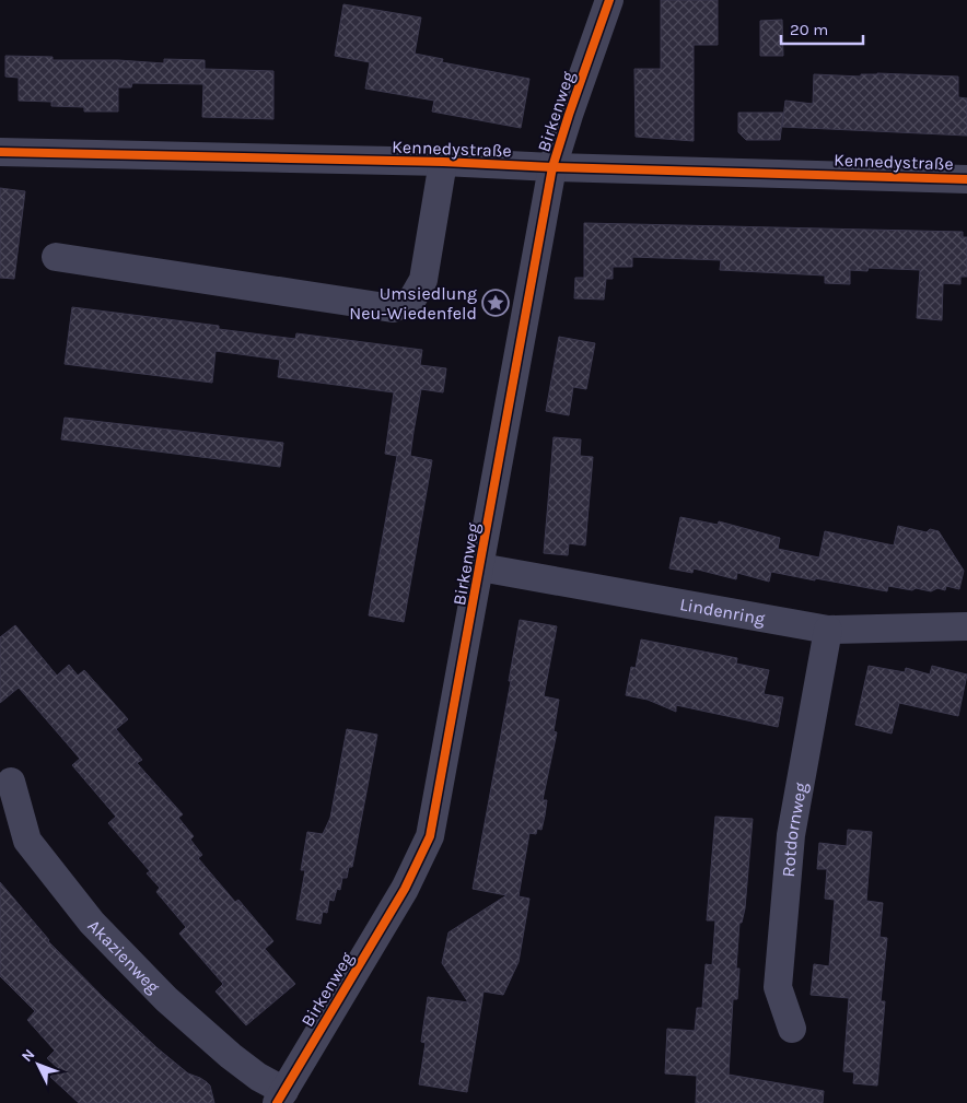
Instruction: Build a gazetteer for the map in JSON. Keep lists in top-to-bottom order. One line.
{"streets":{"street":["Birkenweg","Kennedystraße","Lindenring","Rotdornweg","Akazienweg"]},"crossings":[["Birkenweg","Kennedystraße"],["Birkenweg","Lindenring"],["Birkenweg","Akazienweg"],["Lindenring","Rotdornweg"]],"places":{"place":["Umsiedlung Neu-Wiedenfeld"]},"scale_bar":"20 m","north":"top left"}
